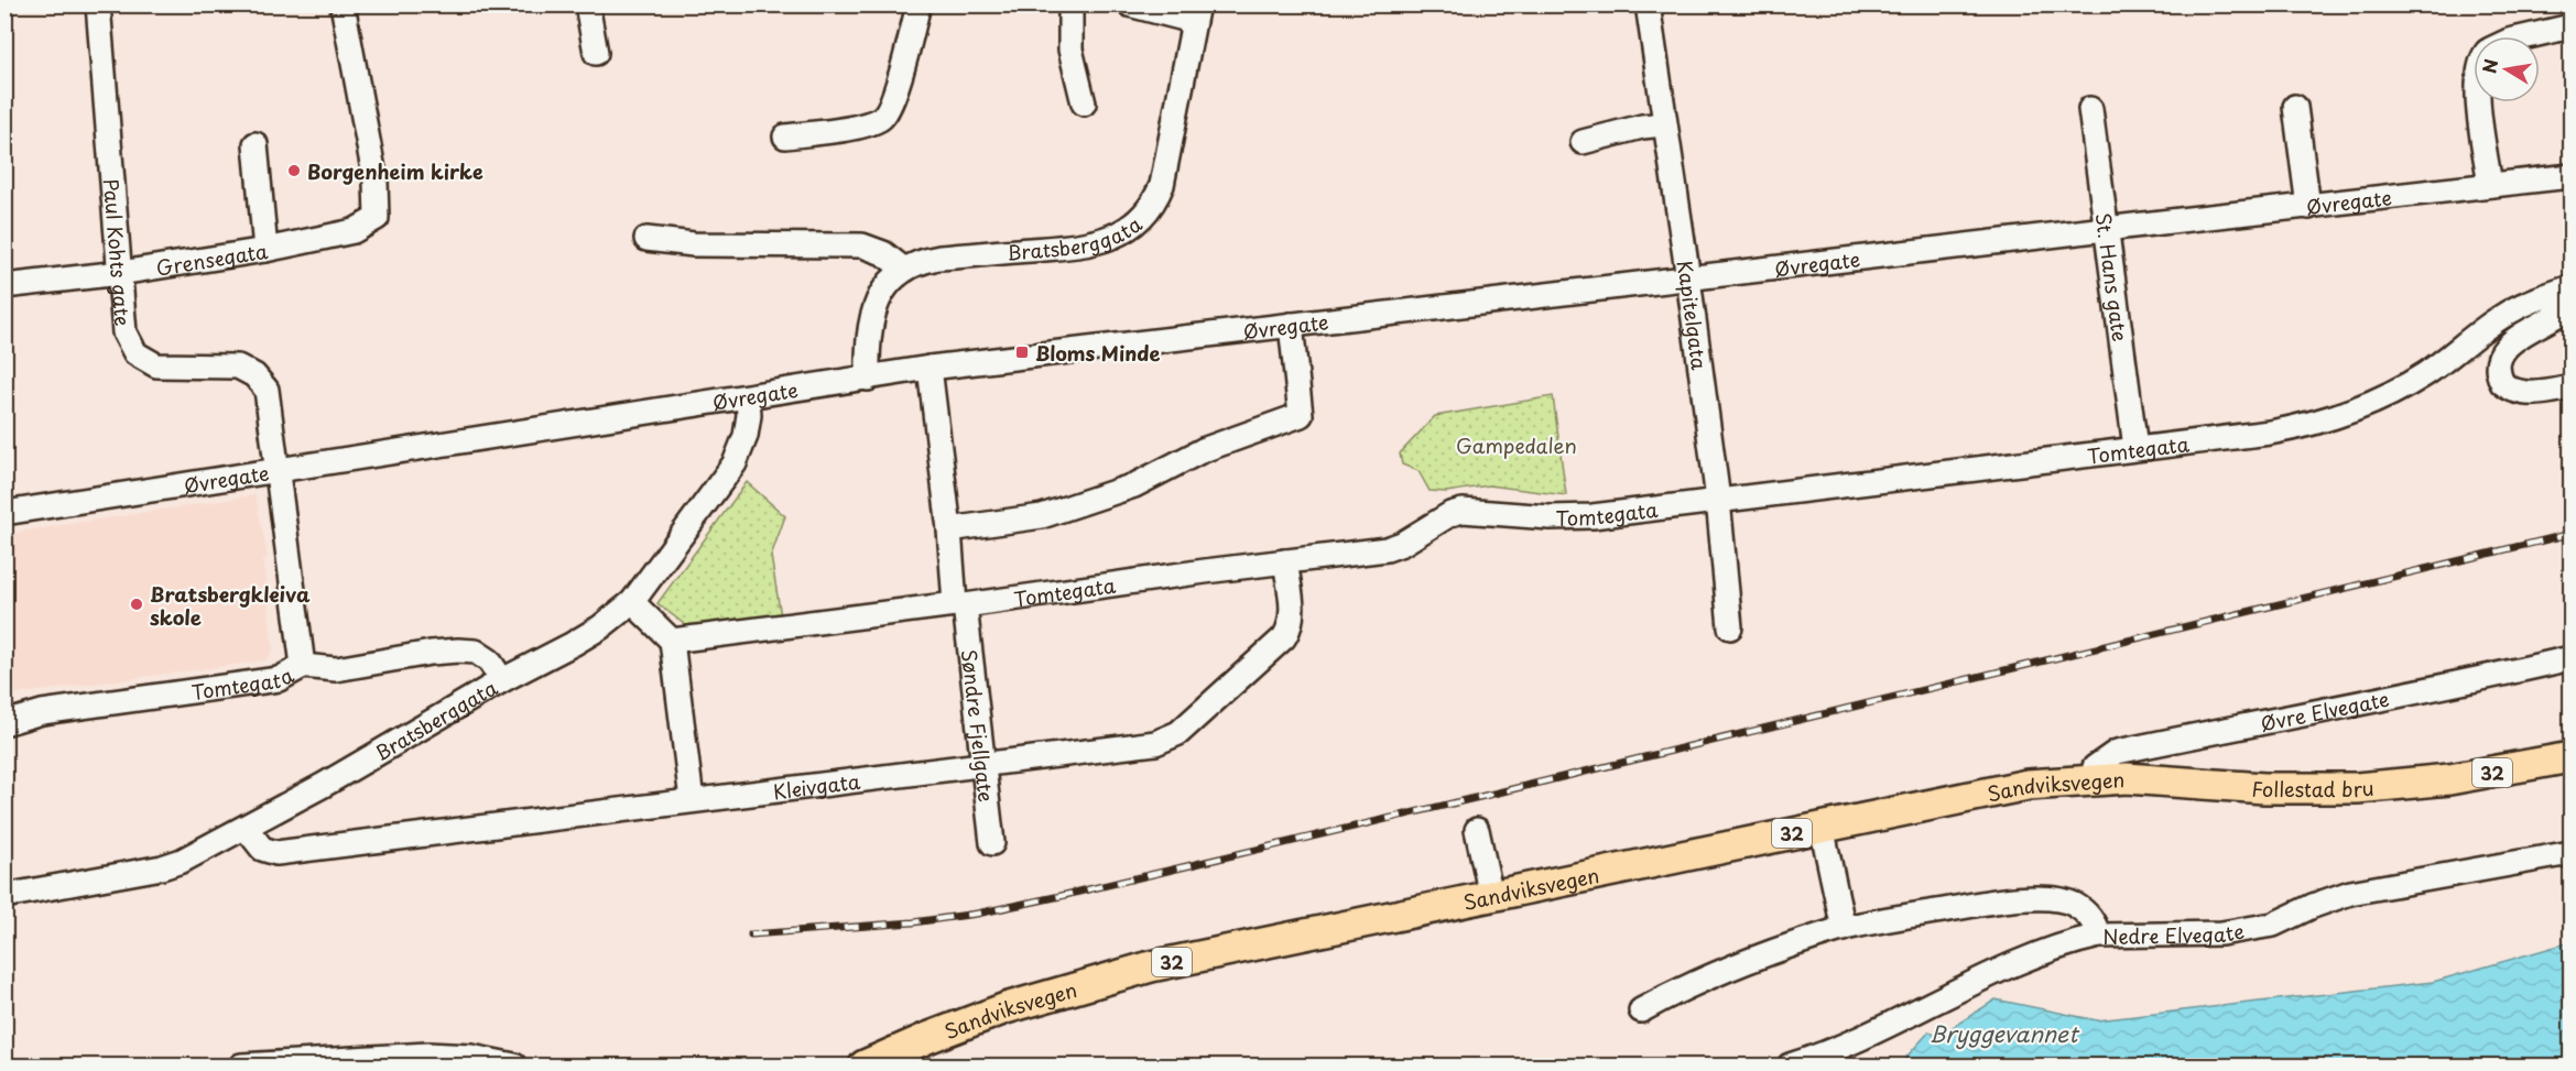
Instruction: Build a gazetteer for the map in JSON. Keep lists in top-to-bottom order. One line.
{"streets":{"main road":["32","Sandviksvegen","Follestad bru"],"street":["Øvregate","Bratsberggata","Paul Kohts gate","Grensegata","St. Hans gate","Kapitelgata","Tomtegata","Øvre Elvegate","Søndre Fjellgate","Kleivgata","Nedre Elvegate"]},"crossings":[["Øvregate","Bratsberggata"],["Øvregate","Paul Kohts gate"],["Øvregate","St. Hans gate"],["Øvregate","Kapitelgata"],["Øvregate","Søndre Fjellgate"],["Bratsberggata","Tomtegata"],["Bratsberggata","Kleivgata"],["Paul Kohts gate","Grensegata"],["Paul Kohts gate","Tomtegata"],["St. Hans gate","Tomtegata"],["Kapitelgata","Tomtegata"],["Tomtegata","Søndre Fjellgate"],["Tomtegata","Kleivgata"],["Øvre Elvegate","Sandviksvegen"],["Søndre Fjellgate","Kleivgata"],["Sandviksvegen","Follestad bru"]],"water":["Bryggevannet"],"parks":["Gampedalen"],"places":{"other":["Borgenheim kirke","Bratsbergkleiva skole"],"transit":["Bloms Minde"]},"north":"left"}
